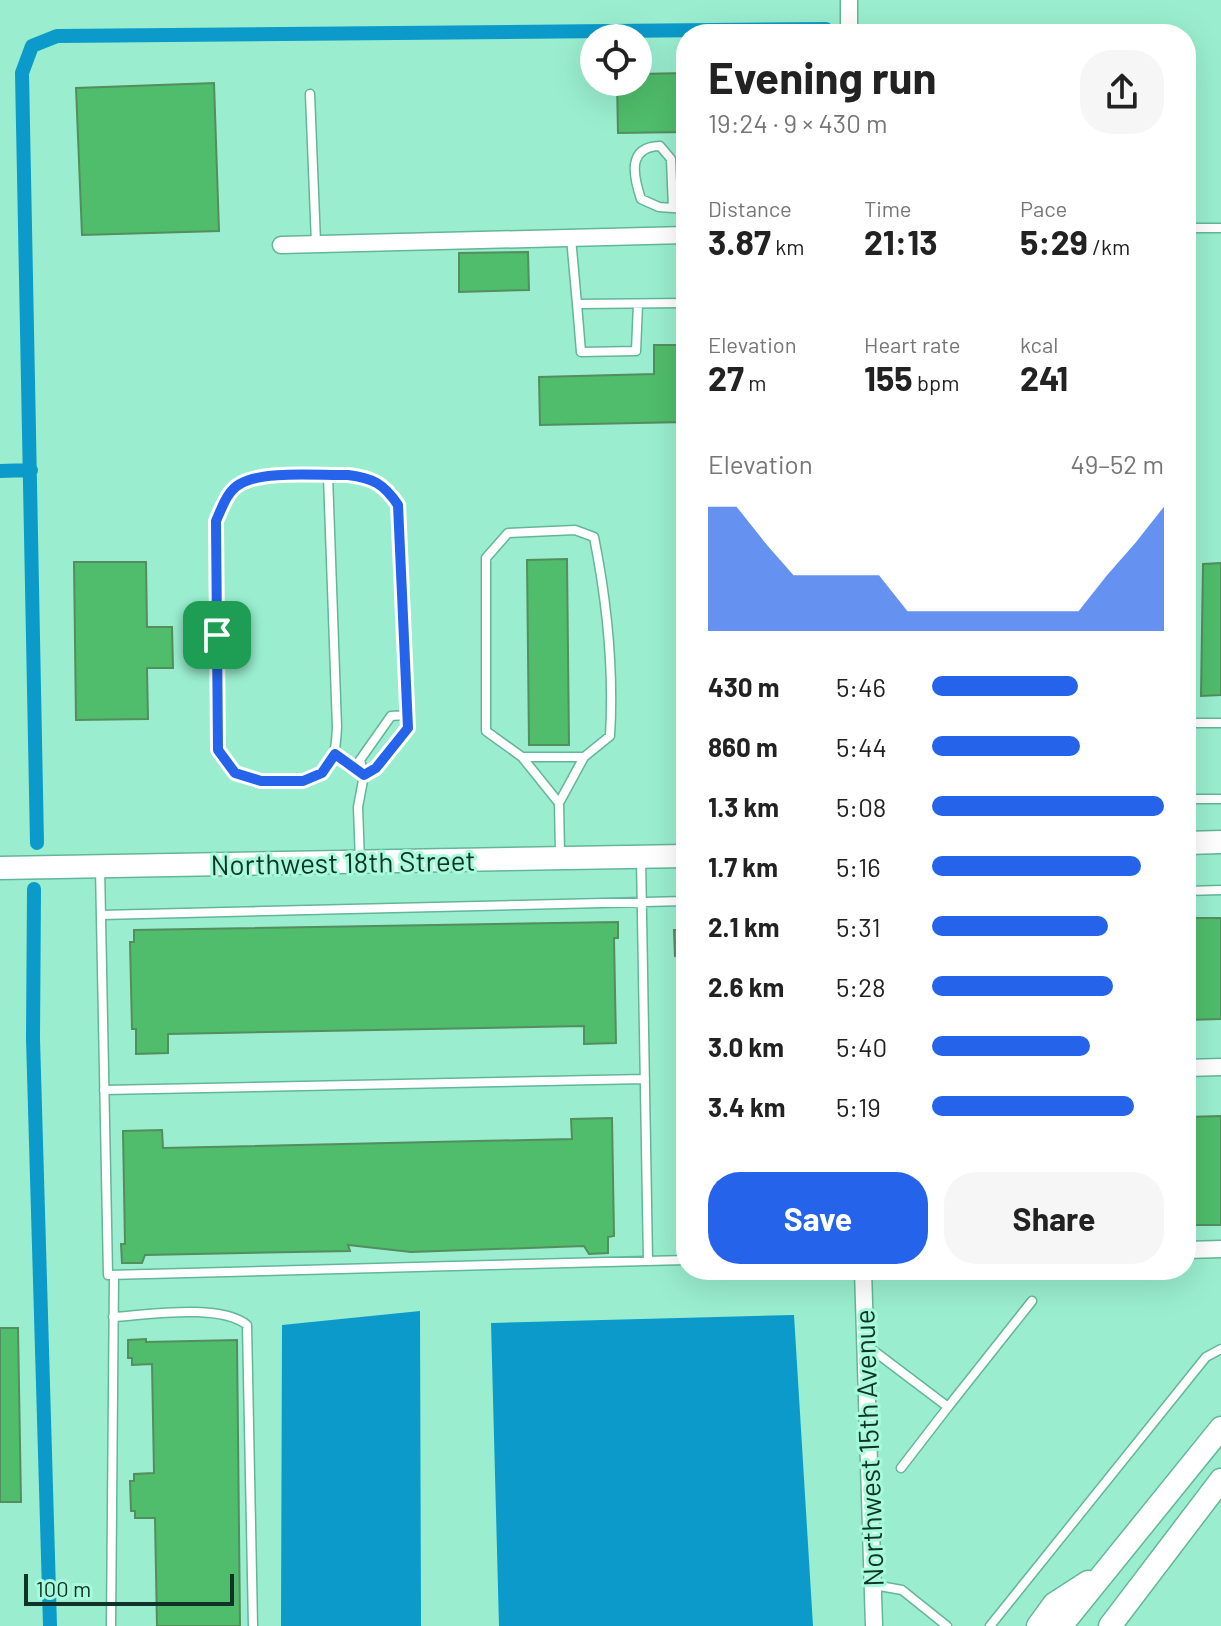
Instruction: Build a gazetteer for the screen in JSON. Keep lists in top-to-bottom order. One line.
{"streets":{"street":["Northwest 18th Street","Northwest 15th Avenue"]},"scale_bar":"100 m","page":{"heading":["Evening run","19:24 · 9 × 430 m"],"stats":[["Distance","3.87 km"],["Time","21:13"],["Pace","5:29 /km"],["Elevation","27 m"],["Heart rate","155 bpm"],["kcal","241"]],"chart":["Elevation","49–52 m"],"list":[{"name":"430 m","note":"5:46"},{"name":"860 m","note":"5:44"},{"name":"1.3 km","note":"5:08"},{"name":"1.7 km","note":"5:16"},{"name":"2.1 km","note":"5:31"},{"name":"2.6 km","note":"5:28"},{"name":"3.0 km","note":"5:40"},{"name":"3.4 km","note":"5:19"}],"buttons":["Save","Share"],"scale":"100 m"}}
